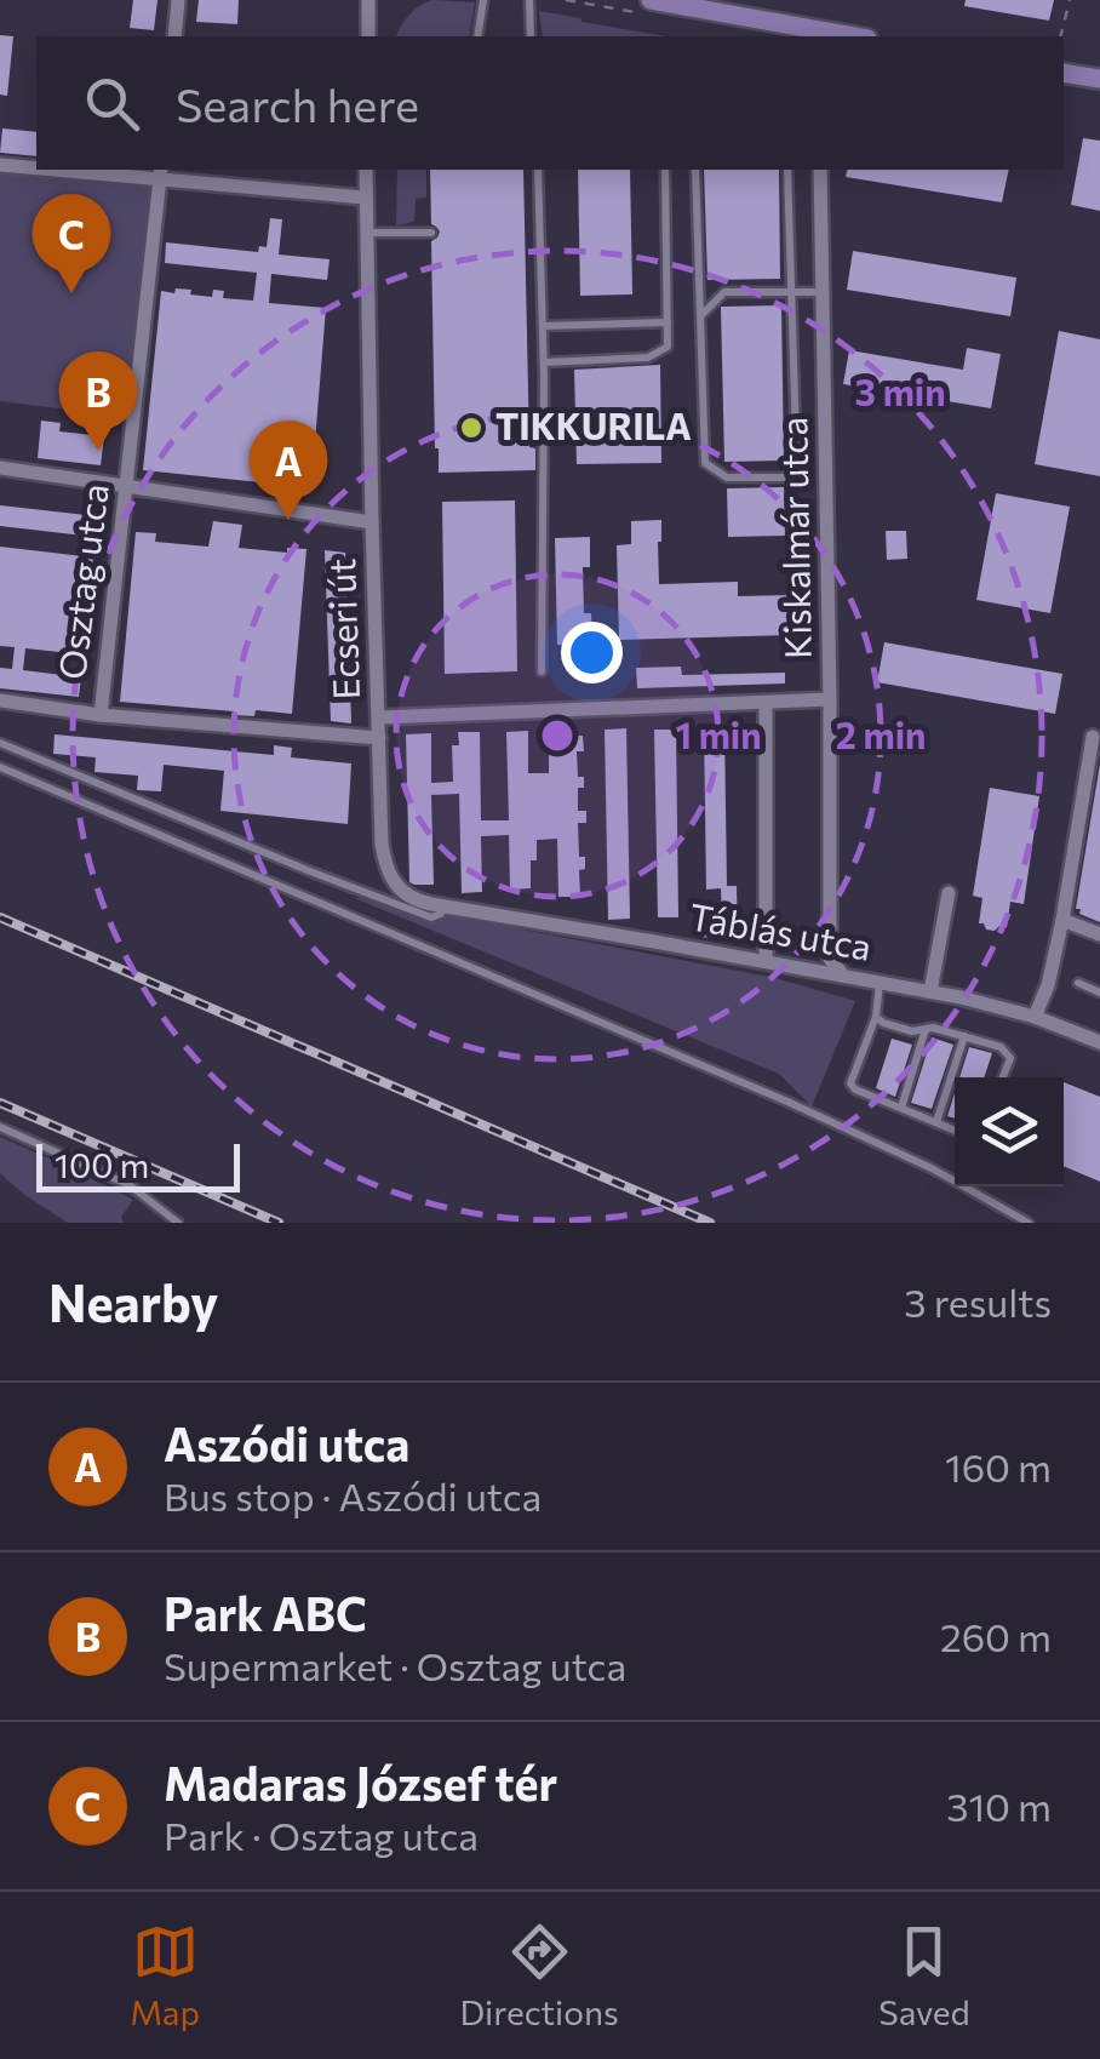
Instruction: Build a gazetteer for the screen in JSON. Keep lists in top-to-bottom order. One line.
{"streets":{"street":["Kiskalmár utca","Osztag utca","Ecseri út","Táblás utca"]},"crossings":[["Kiskalmár utca","Táblás utca"],["Ecseri út","Táblás utca"]],"places":["TIKKURILA"],"scale_bar":"100 m","page":{"search":"Search here","pins":["C","B","A"],"scale":"100 m","heading":["Nearby","3 results"],"list":[{"mark":"A","name":"Aszódi utca","note":"Bus stop · Aszódi utca","value":"160 m"},{"mark":"B","name":"Park ABC","note":"Supermarket · Osztag utca","value":"260 m"},{"mark":"C","name":"Madaras József tér","note":"Park · Osztag utca","value":"310 m"}],"nav":["Map","Directions","Saved"]},"rings":["3 min","1 min","2 min"]}
